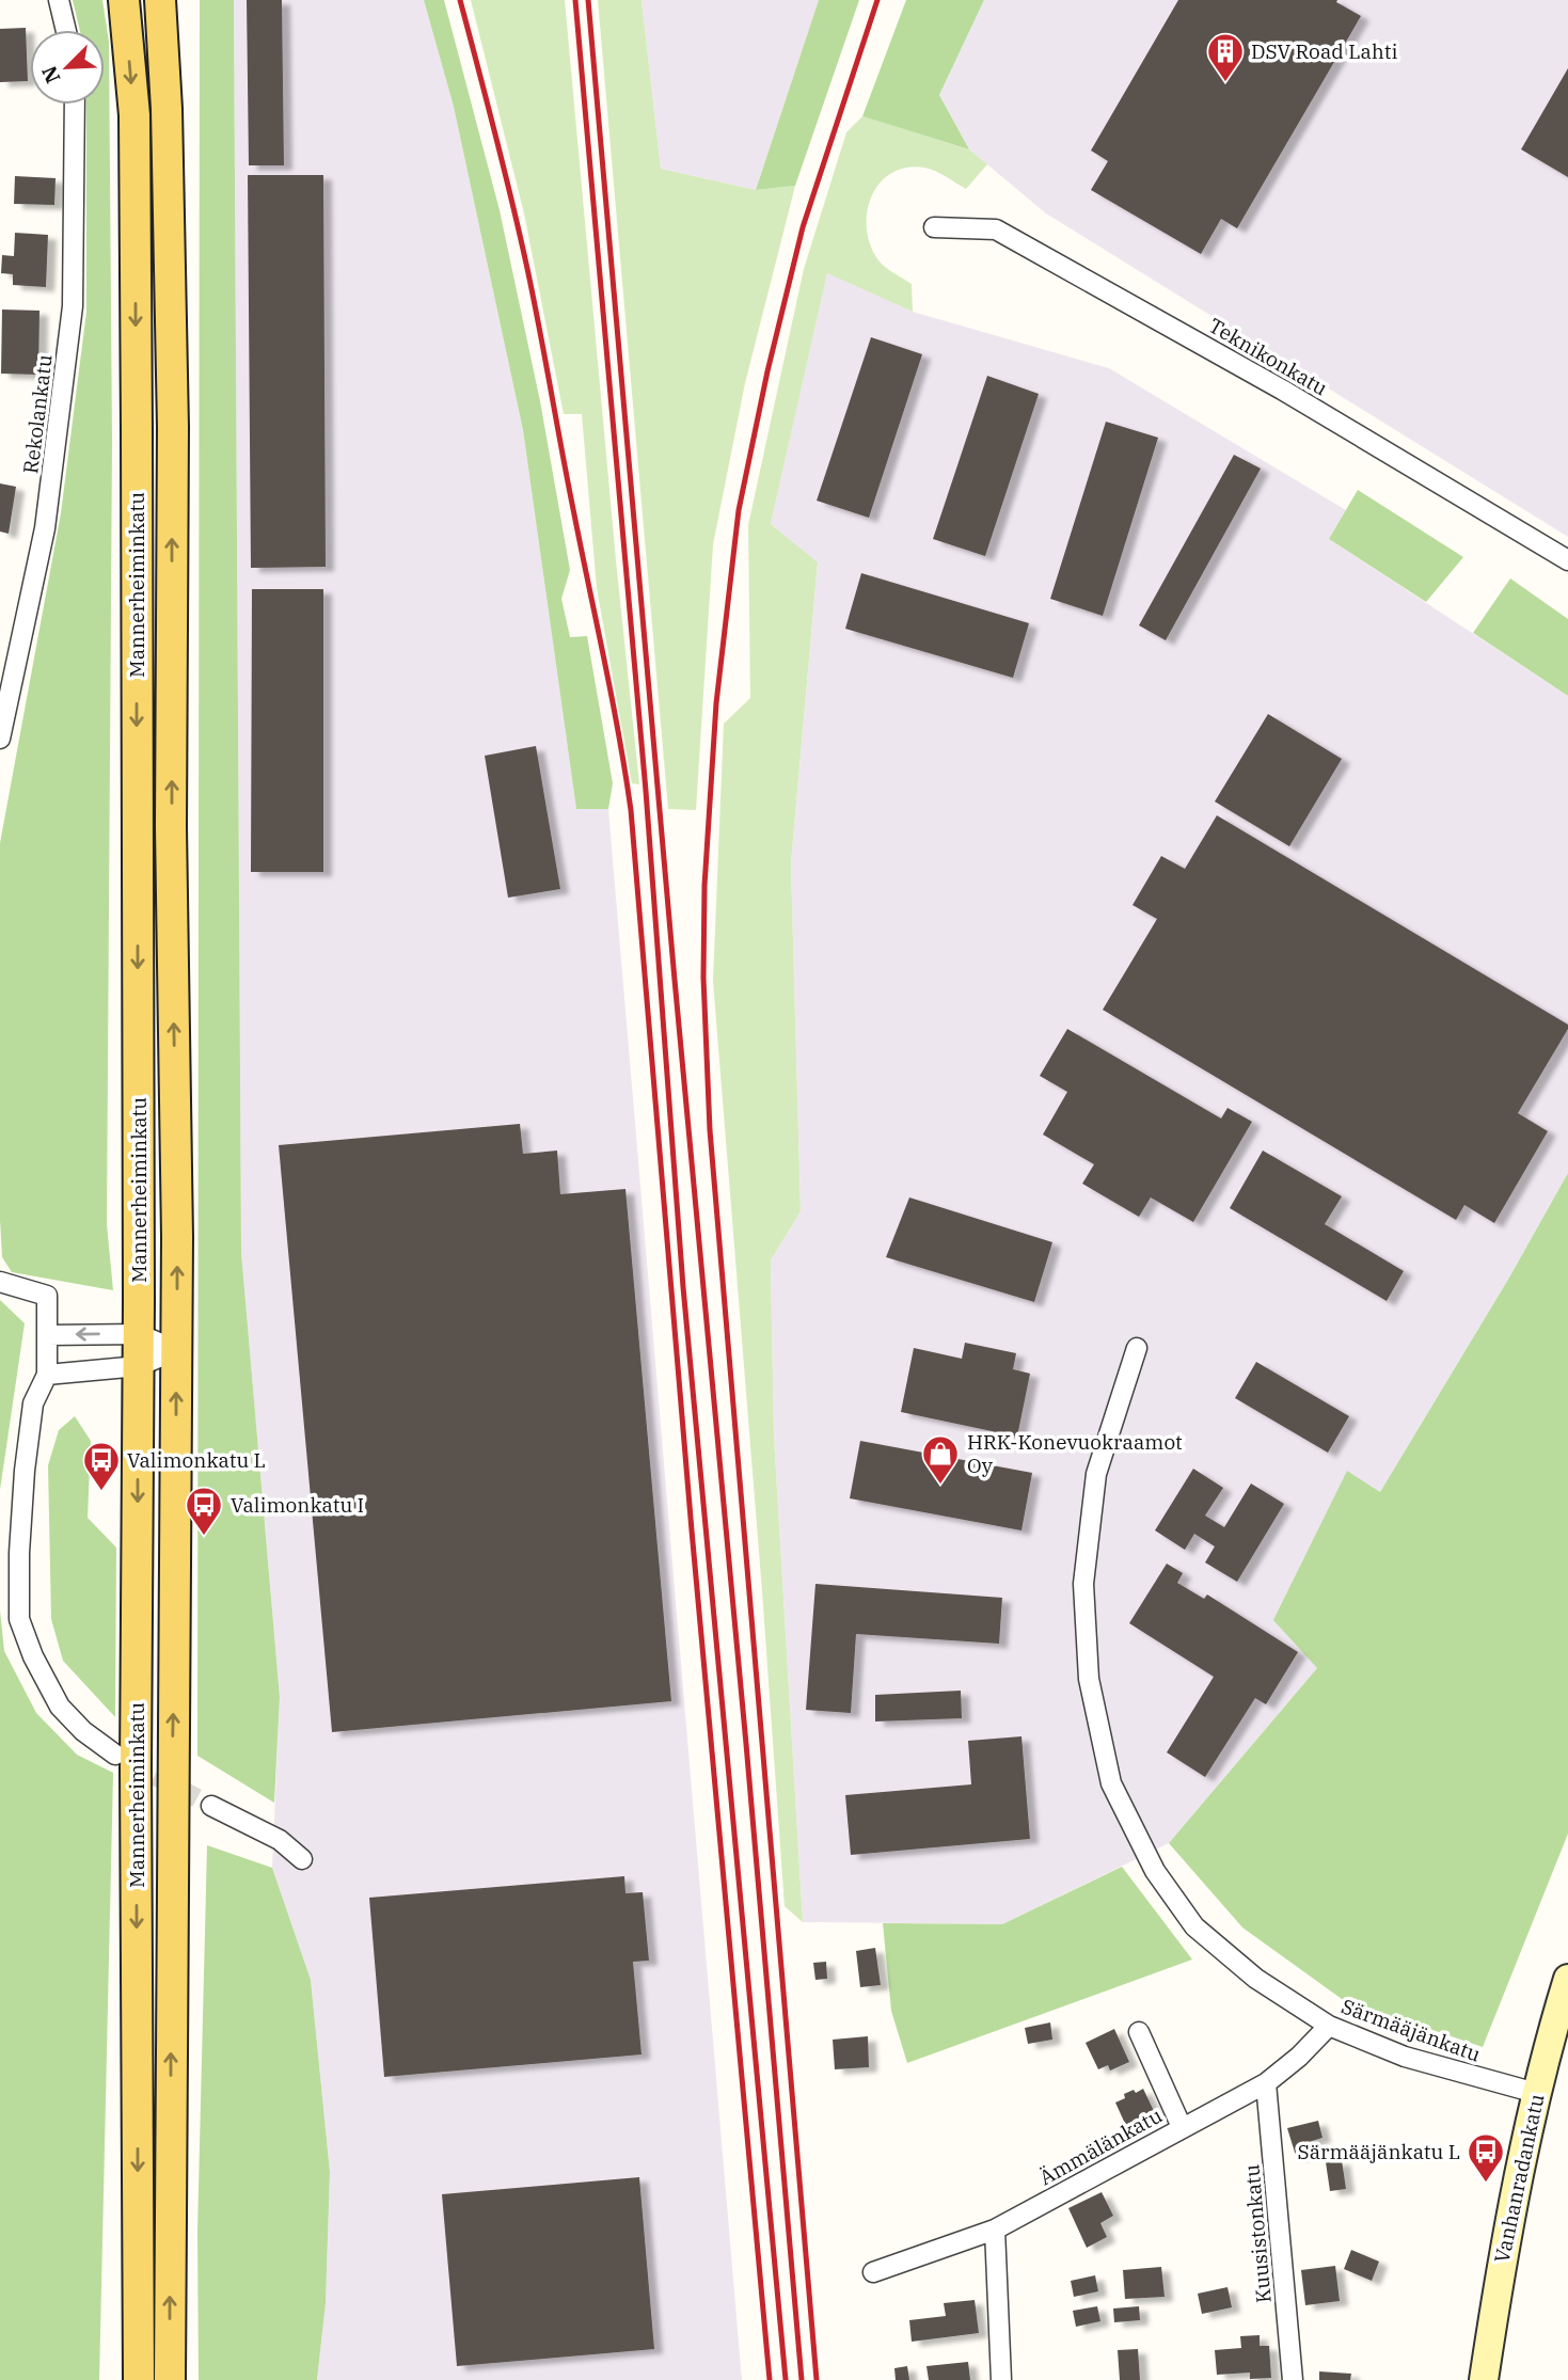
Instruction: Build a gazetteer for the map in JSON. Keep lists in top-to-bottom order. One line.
{"streets":{"main road":["Mannerheiminkatu"],"street":["Teknikonkatu","Rekolankatu","Särmääjänkatu","Ämmälänkatu","Vanhanradankatu","Kuusistonkatu"]},"crossings":[["Särmääjänkatu","Ämmälänkatu"],["Särmääjänkatu","Vanhanradankatu"],["Ämmälänkatu","Kuusistonkatu"]],"places":{"building":["DSV Road Lahti"],"shop":["HRK-Konevuokraamot Oy"],"bus stop":["Valimonkatu L","Valimonkatu I","Särmääjänkatu L"]},"north":"bottom left"}
